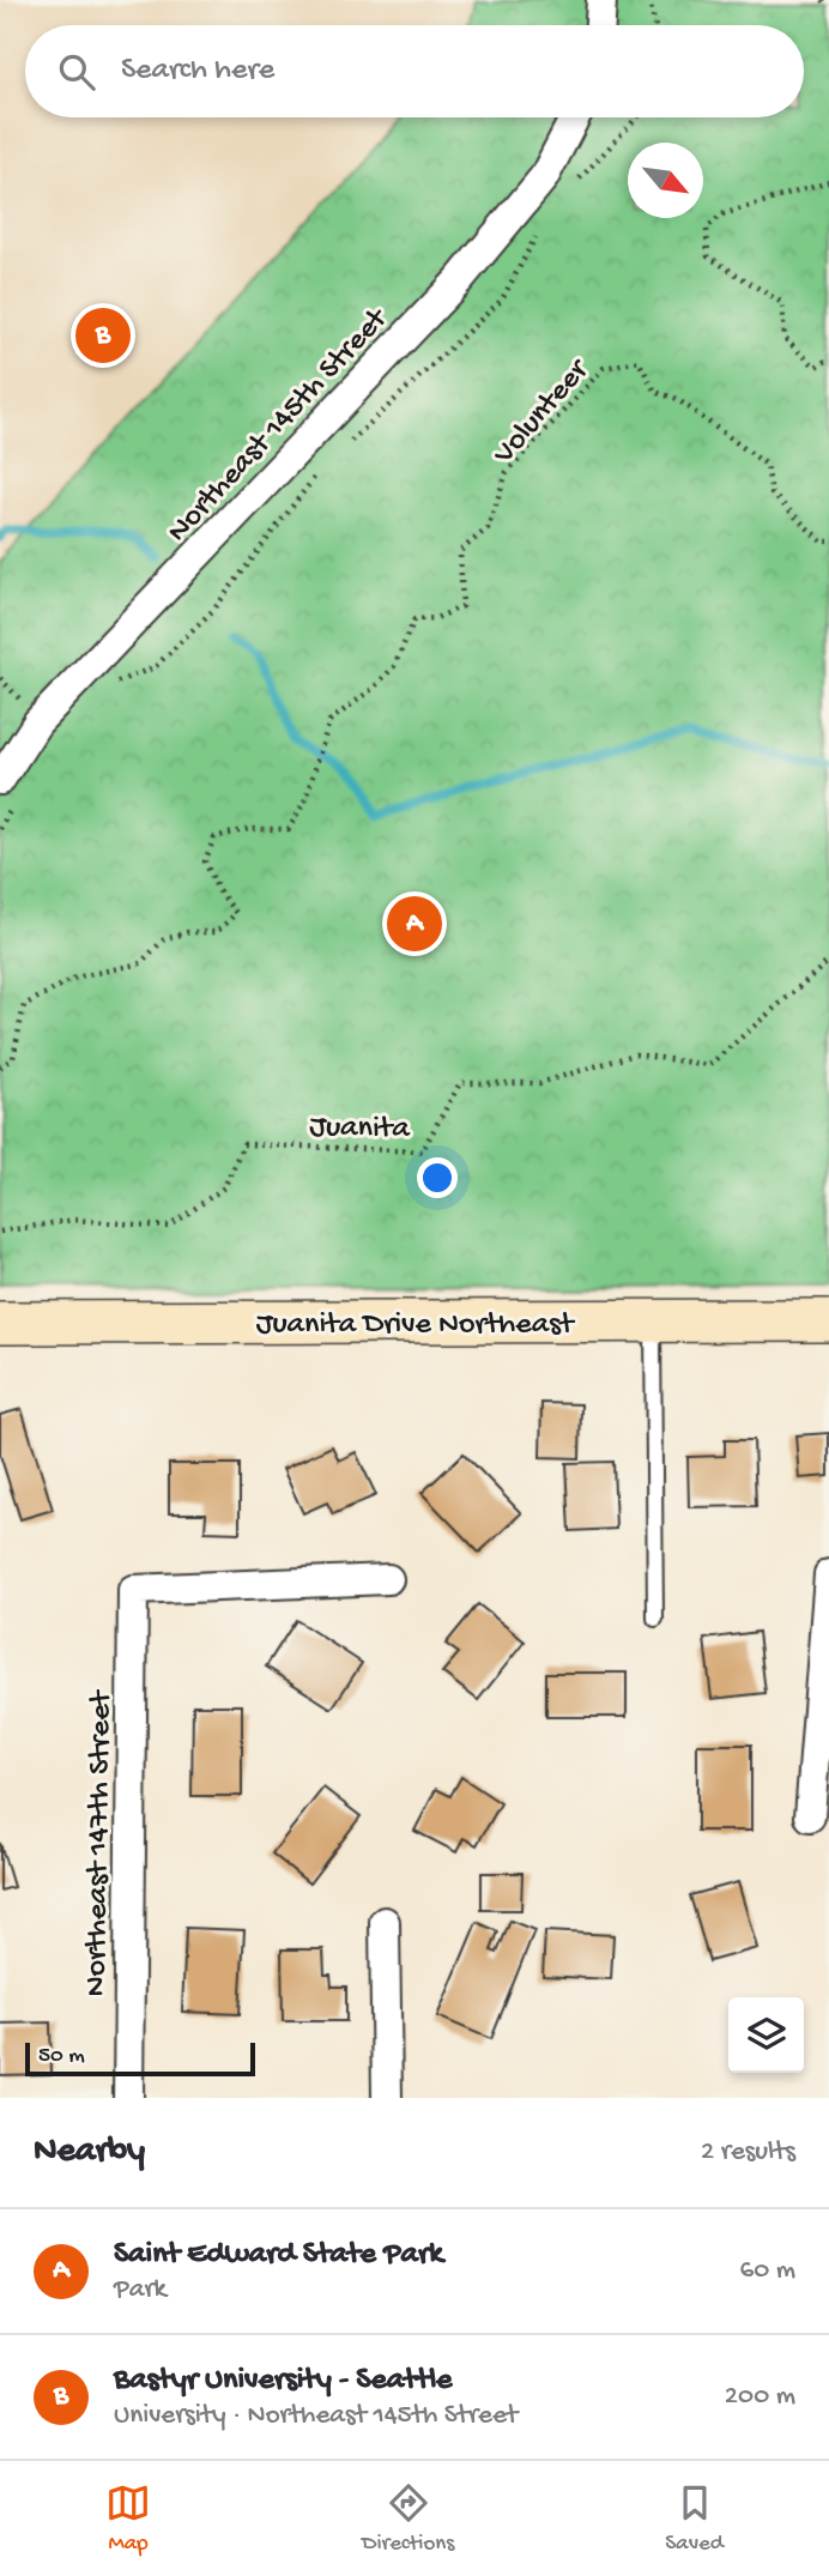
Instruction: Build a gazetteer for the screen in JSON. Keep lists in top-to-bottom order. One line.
{"streets":{"main road":["Juanita Drive Northeast"],"street":["Northeast 145th Street","Northeast 147th Street"],"path":["Volunteer","Juanita"]},"scale_bar":"50 m","north":"bottom right","page":{"search":"Search here","pins":["B","A"],"scale":"50 m","heading":["Nearby","2 results"],"list":[{"mark":"A","name":"Saint Edward State Park","note":"Park","value":"60 m"},{"mark":"B","name":"Bastyr University - Seattle","note":"University · Northeast 145th Street","value":"200 m"}],"nav":["Map","Directions","Saved"]}}
